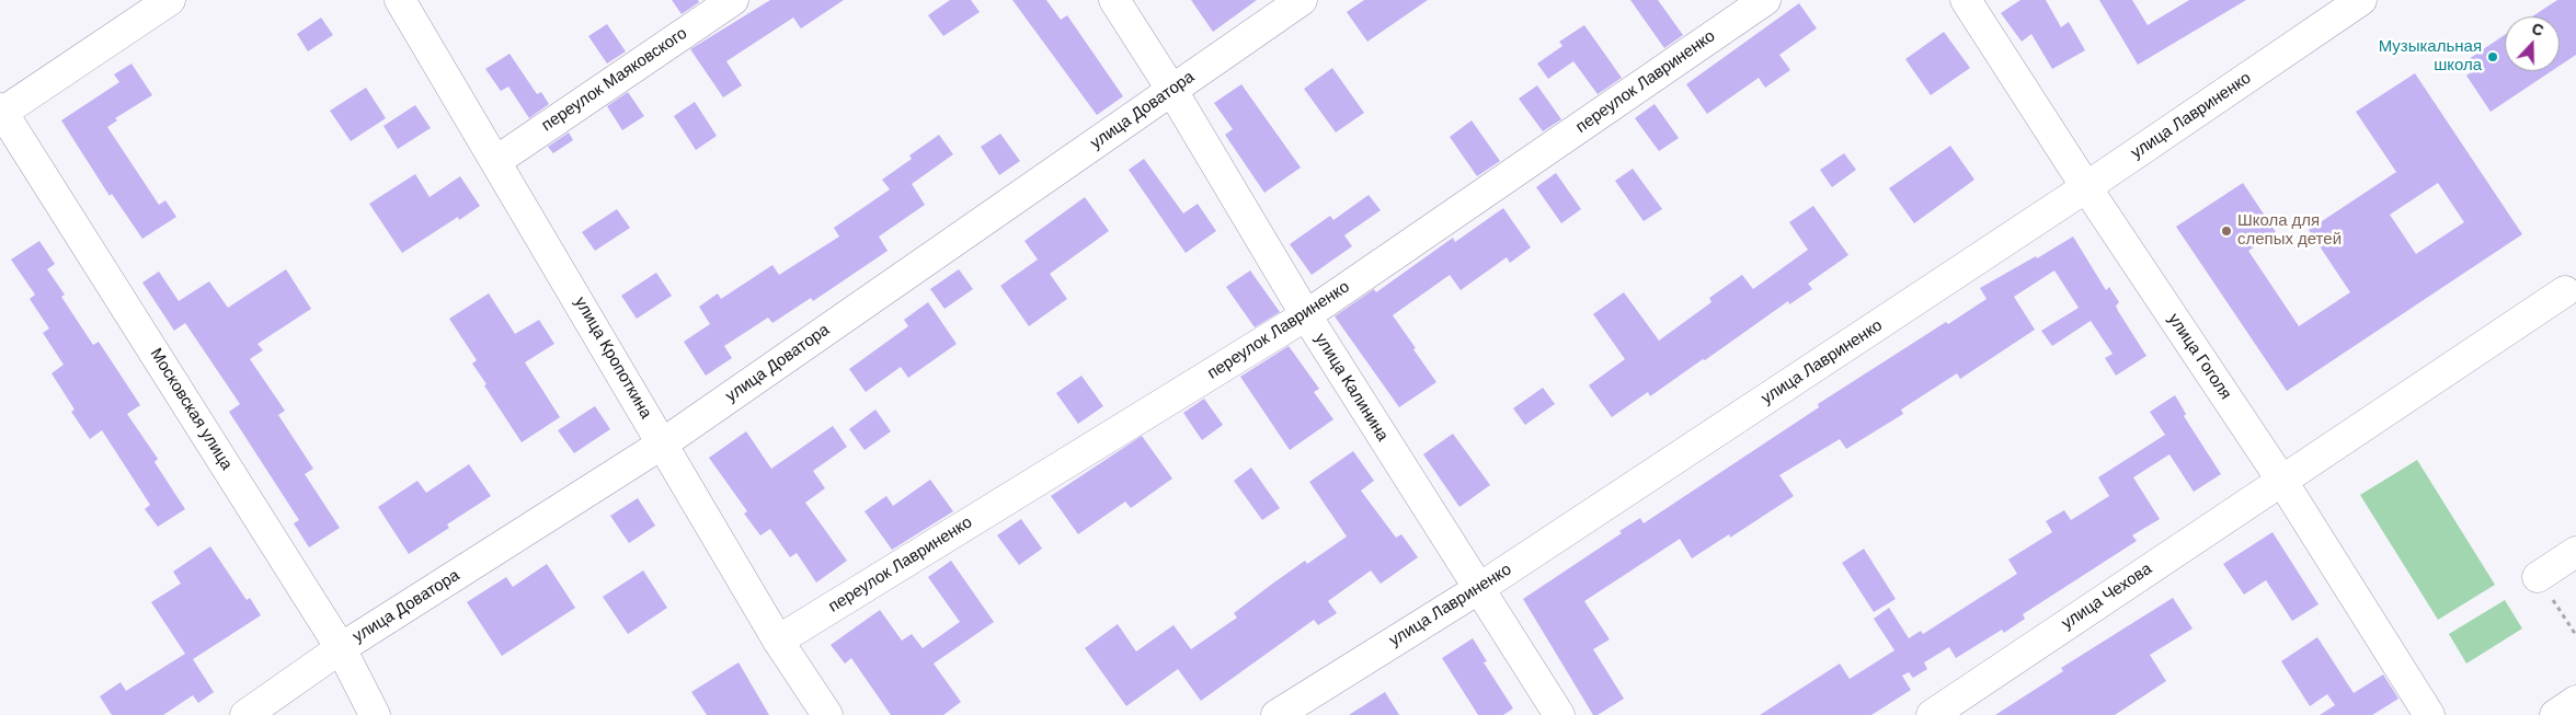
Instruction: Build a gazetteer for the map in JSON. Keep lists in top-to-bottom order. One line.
{"streets":{"street":["переулок Маяковского","переулок Лавриненко","улица Доватора","улица Лавриненко","улица Гоголя","улица Кропоткина","улица Калинина","Московская улица","улица Чехова"]},"crossings":[["переулок Маяковского","улица Кропоткина"],["переулок Лавриненко","улица Кропоткина"],["переулок Лавриненко","улица Калинина"],["улица Доватора","улица Кропоткина"],["улица Доватора","улица Калинина"],["улица Доватора","Московская улица"],["улица Лавриненко","улица Гоголя"],["улица Лавриненко","улица Калинина"],["улица Гоголя","улица Чехова"]],"places":["Музыкальная школа","Школа для слепых детей"],"north":"top"}
